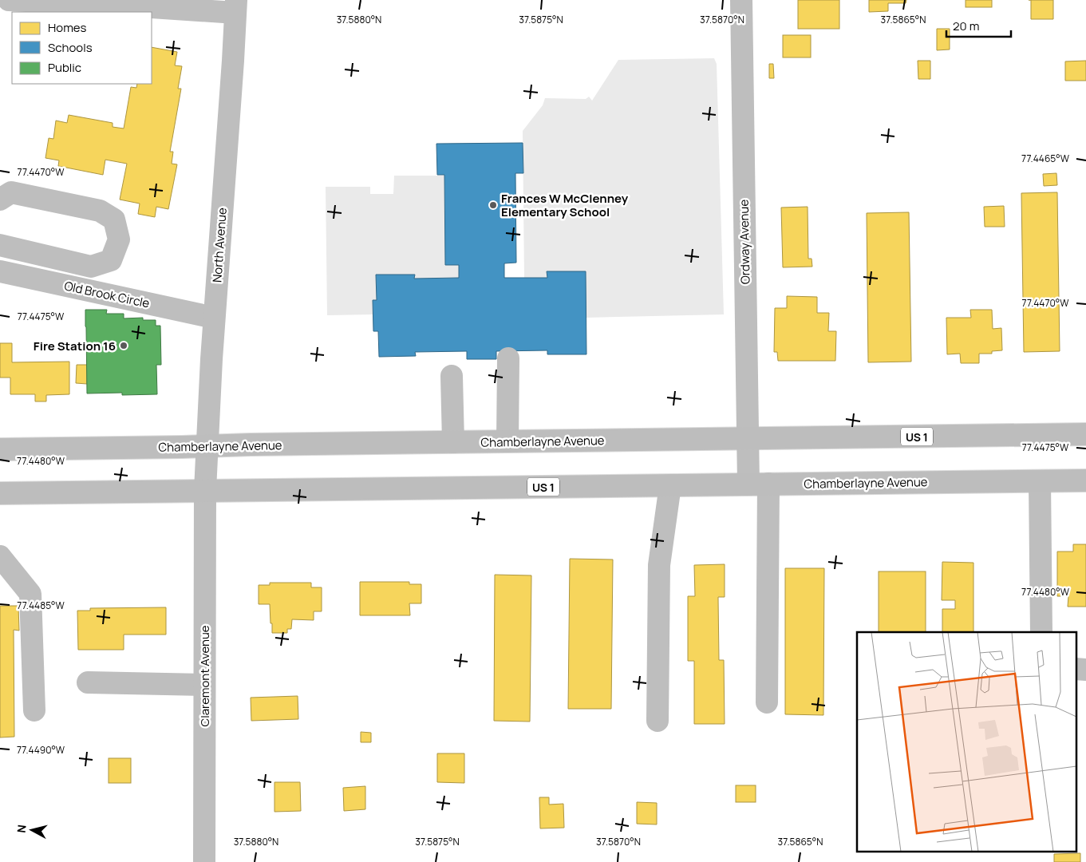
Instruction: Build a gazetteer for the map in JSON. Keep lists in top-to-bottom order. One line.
{"streets":{"main road":["US 1","Chamberlayne Avenue"],"street":["Ordway Avenue","North Avenue","Old Brook Circle","Claremont Avenue"]},"crossings":[["Ordway Avenue","Chamberlayne Avenue"],["North Avenue","Old Brook Circle"],["North Avenue","Chamberlayne Avenue"],["North Avenue","Claremont Avenue"],["Chamberlayne Avenue","Claremont Avenue"]],"places":["Frances W McClenney Elementary School","Fire Station 16"],"legend":["Homes","Schools","Public"],"scale_bar":"20 m","north":"left","coordinates":["37.5880°N","37.5875°N","37.5870°N","37.5865°N","77.4465°W","77.4470°W","77.4475°W","77.4480°W","77.4485°W","77.4490°W"]}
